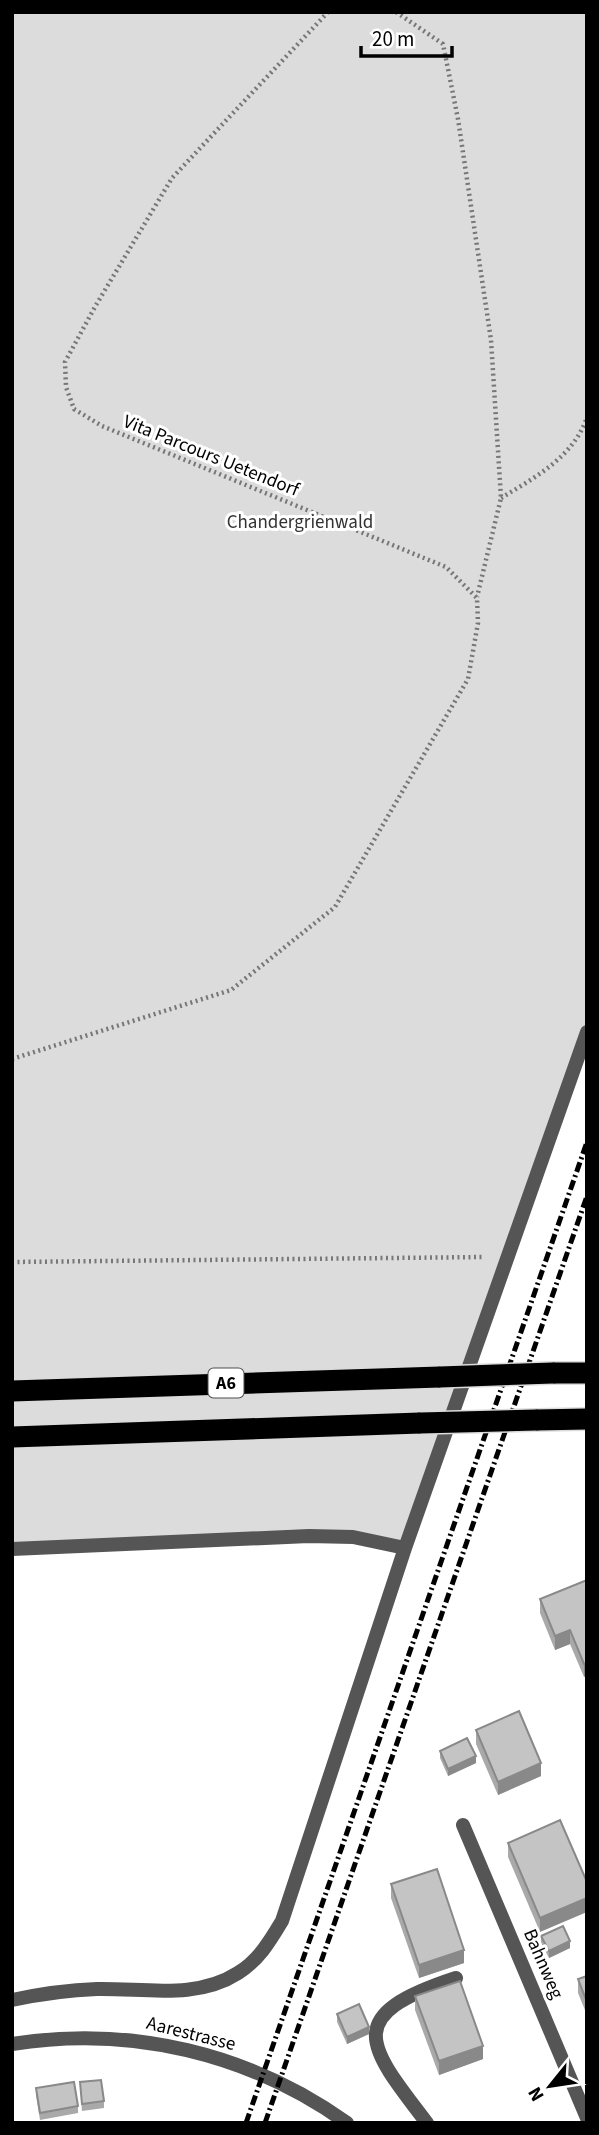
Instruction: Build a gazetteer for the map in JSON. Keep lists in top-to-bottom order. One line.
{"streets":{"highway":["A6"],"street":["Bahnweg","Aarestrasse"],"path":["Vita Parcours Uetendorf"]},"parks":["Chandergrienwald"],"scale_bar":"20 m","north":"bottom left"}
